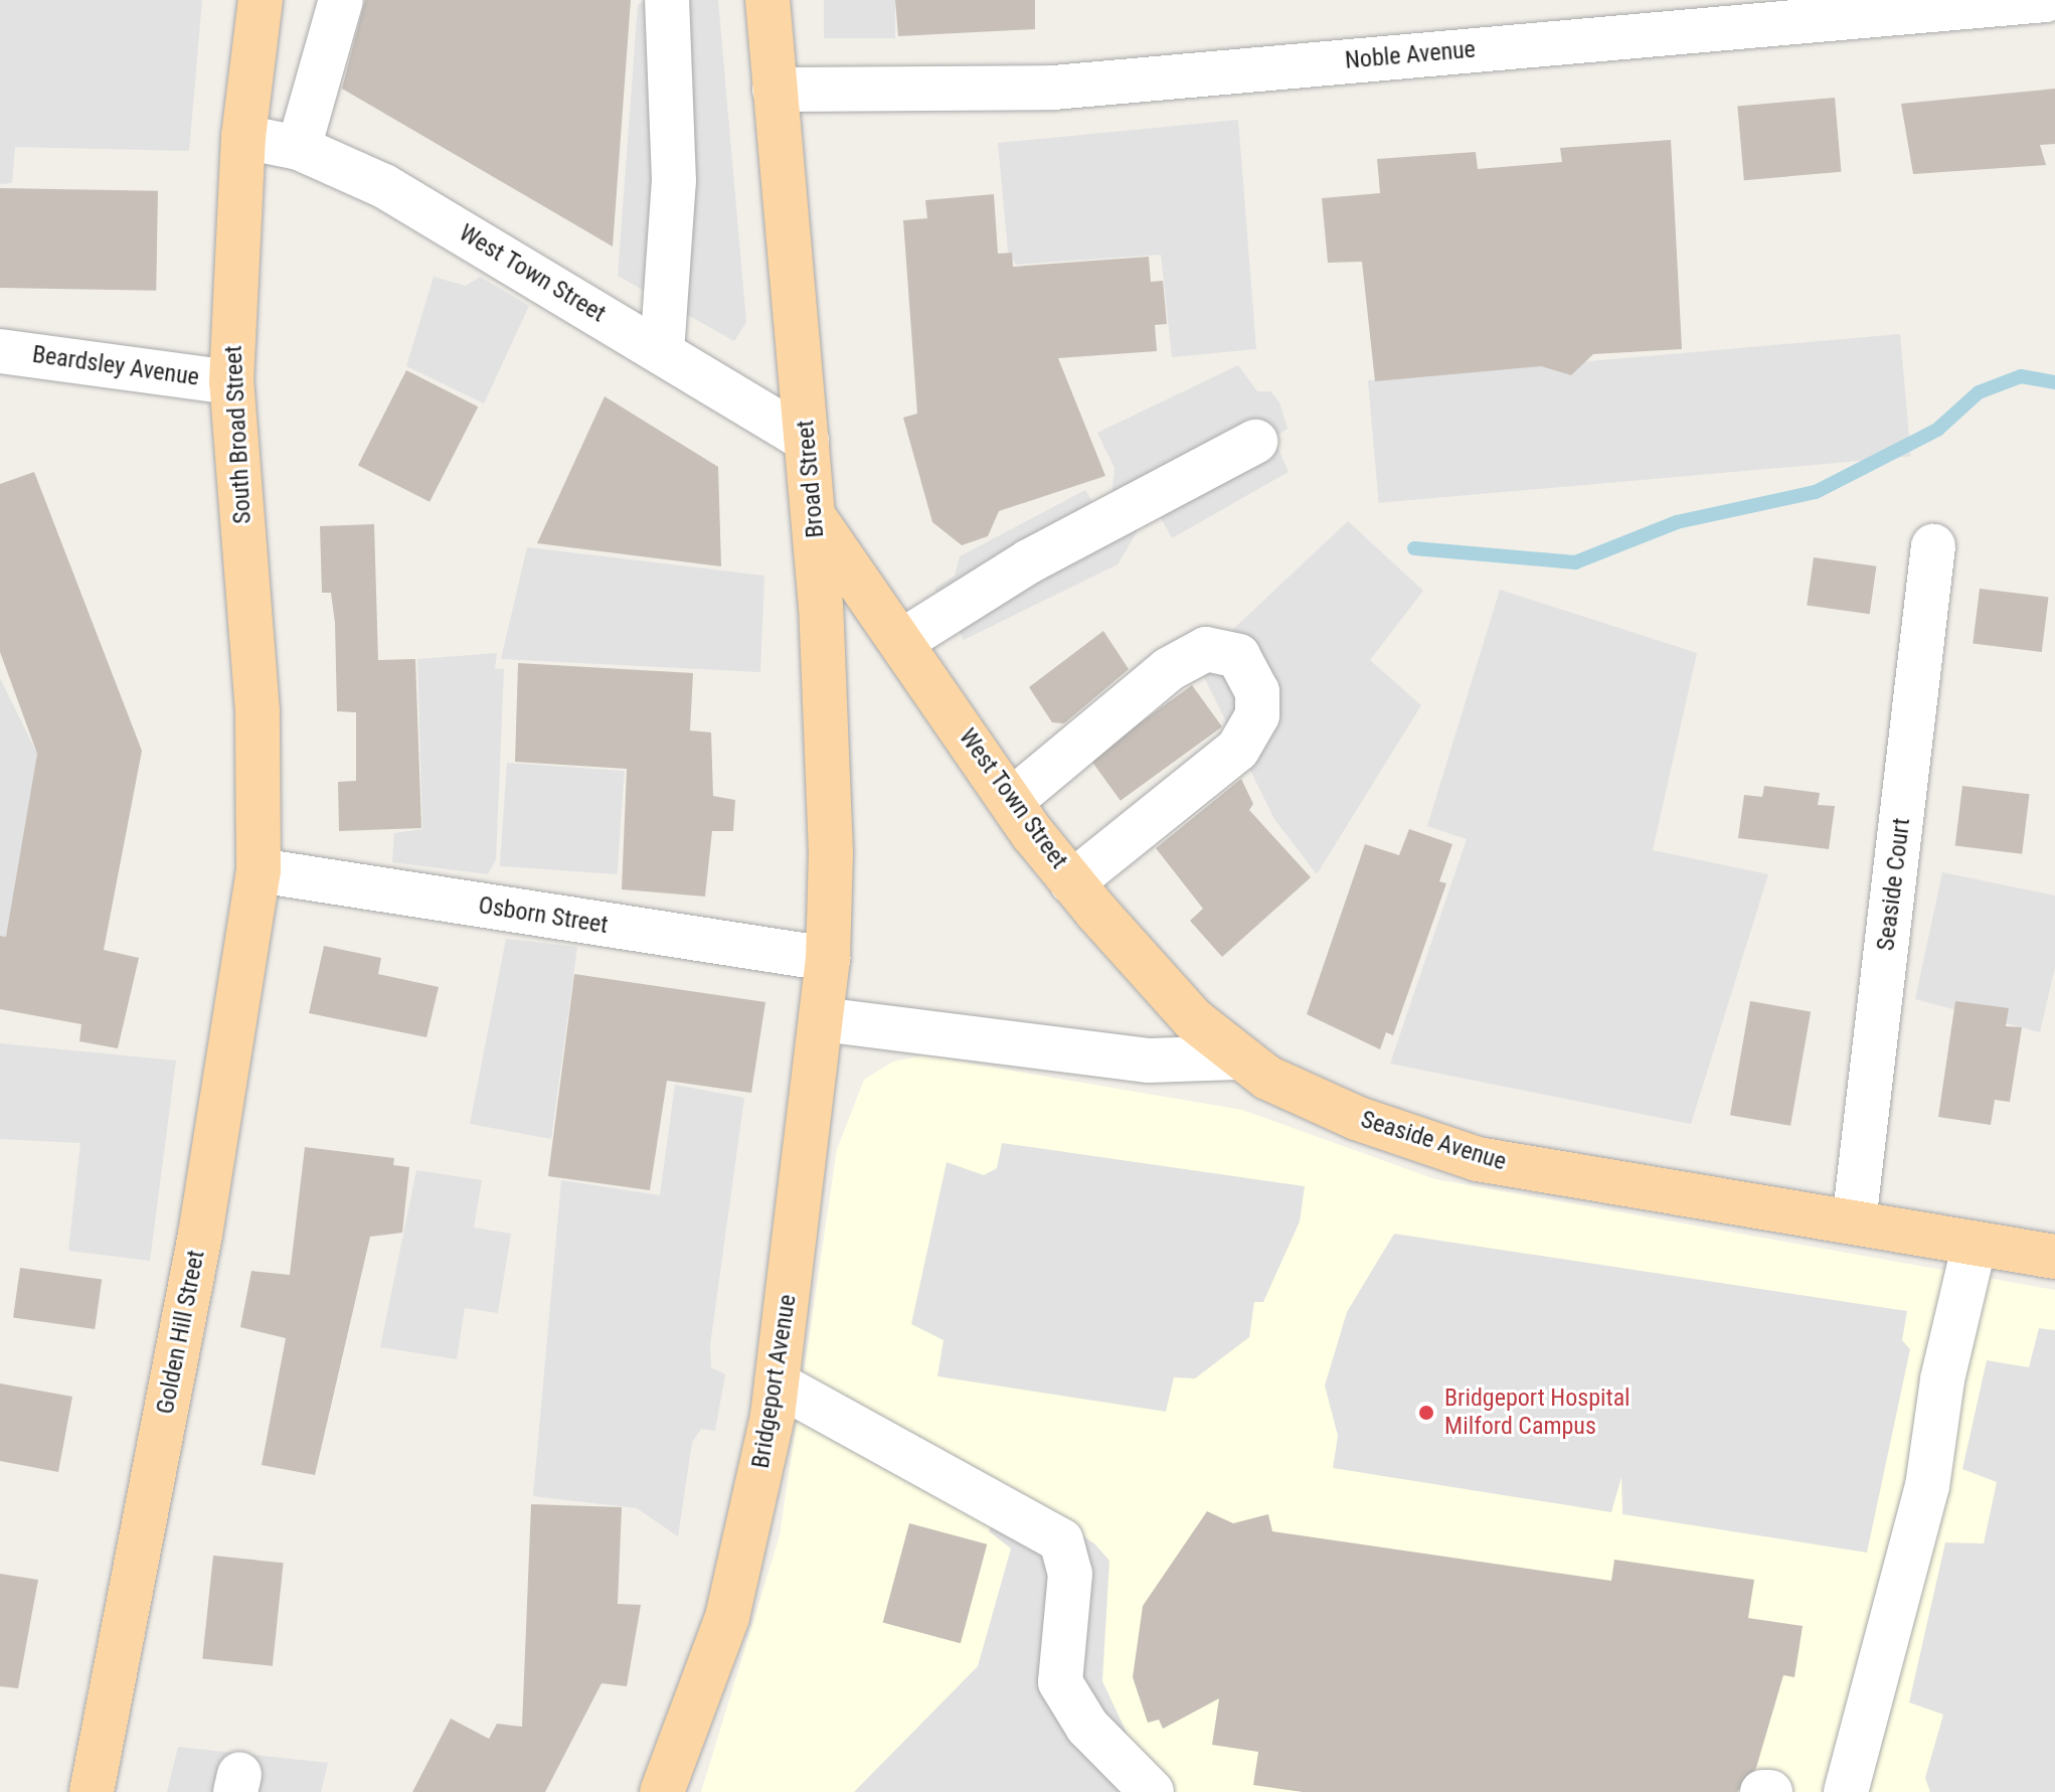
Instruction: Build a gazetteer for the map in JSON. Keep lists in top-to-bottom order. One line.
{"streets":{"main road":["West Town Street","South Broad Street","Broad Street","Seaside Avenue","Golden Hill Street","Bridgeport Avenue"],"street":["Noble Avenue","Beardsley Avenue","Seaside Court","Osborn Street"]},"crossings":[["Noble Avenue","Broad Street"],["West Town Street","South Broad Street"],["West Town Street","Broad Street"],["West Town Street","Seaside Avenue"],["Beardsley Avenue","South Broad Street"],["South Broad Street","Osborn Street"],["South Broad Street","Golden Hill Street"],["Broad Street","Osborn Street"],["Broad Street","Bridgeport Avenue"],["Seaside Court","Seaside Avenue"],["Osborn Street","Golden Hill Street"],["Osborn Street","Bridgeport Avenue"],["Seaside Avenue","Bridgeport Avenue"]],"places":["Bridgeport Hospital Milford Campus"]}
